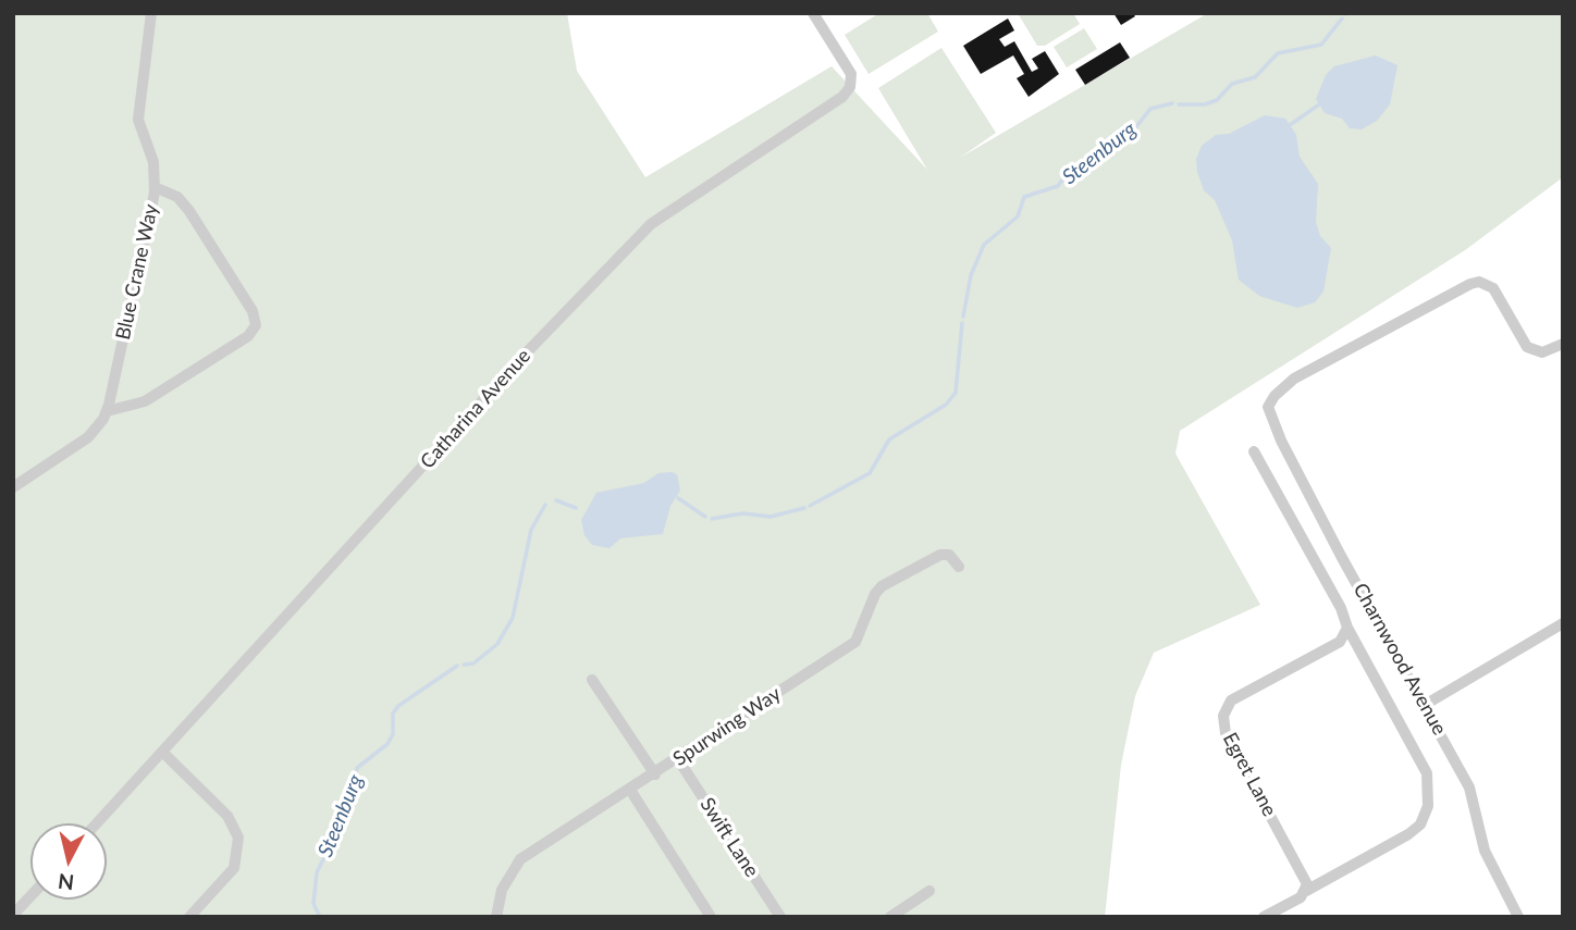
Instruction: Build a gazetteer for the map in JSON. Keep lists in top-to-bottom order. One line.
{"streets":{"street":["Blue Crane Way","Catharina Avenue","Charnwood Avenue","Spurwing Way","Egret Lane","Swift Lane"]},"crossings":[["Spurwing Way","Swift Lane"]],"water":["Steenburg"],"north":"bottom"}
